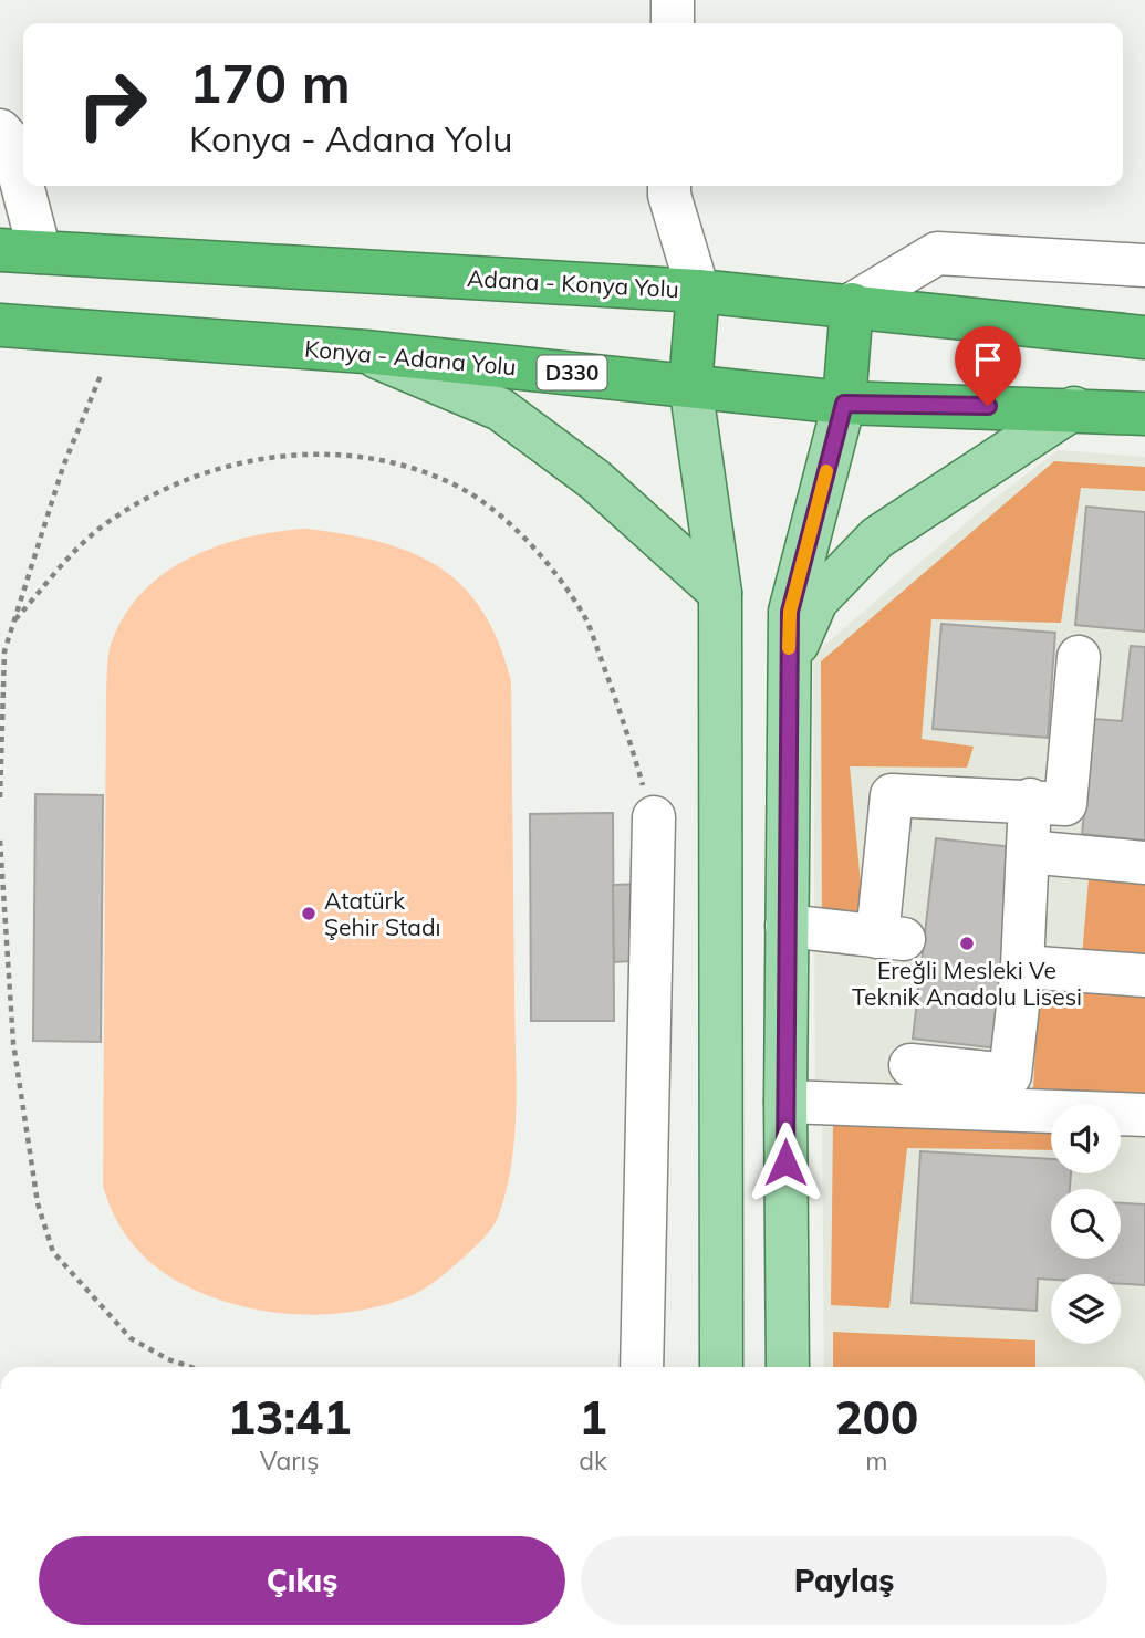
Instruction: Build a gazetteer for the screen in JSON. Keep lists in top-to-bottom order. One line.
{"streets":{"highway":["Adana - Konya Yolu","Konya - Adana Yolu","D330"]},"places":["Atatürk Şehir Stadı","Ereğli Mesleki Ve Teknik Anadolu Lisesi"],"page":{"turn":["170 m","Konya - Adana Yolu"],"eta":["13:41","Varış","1","dk","200","m"],"buttons":["Çıkış","Paylaş"]}}
